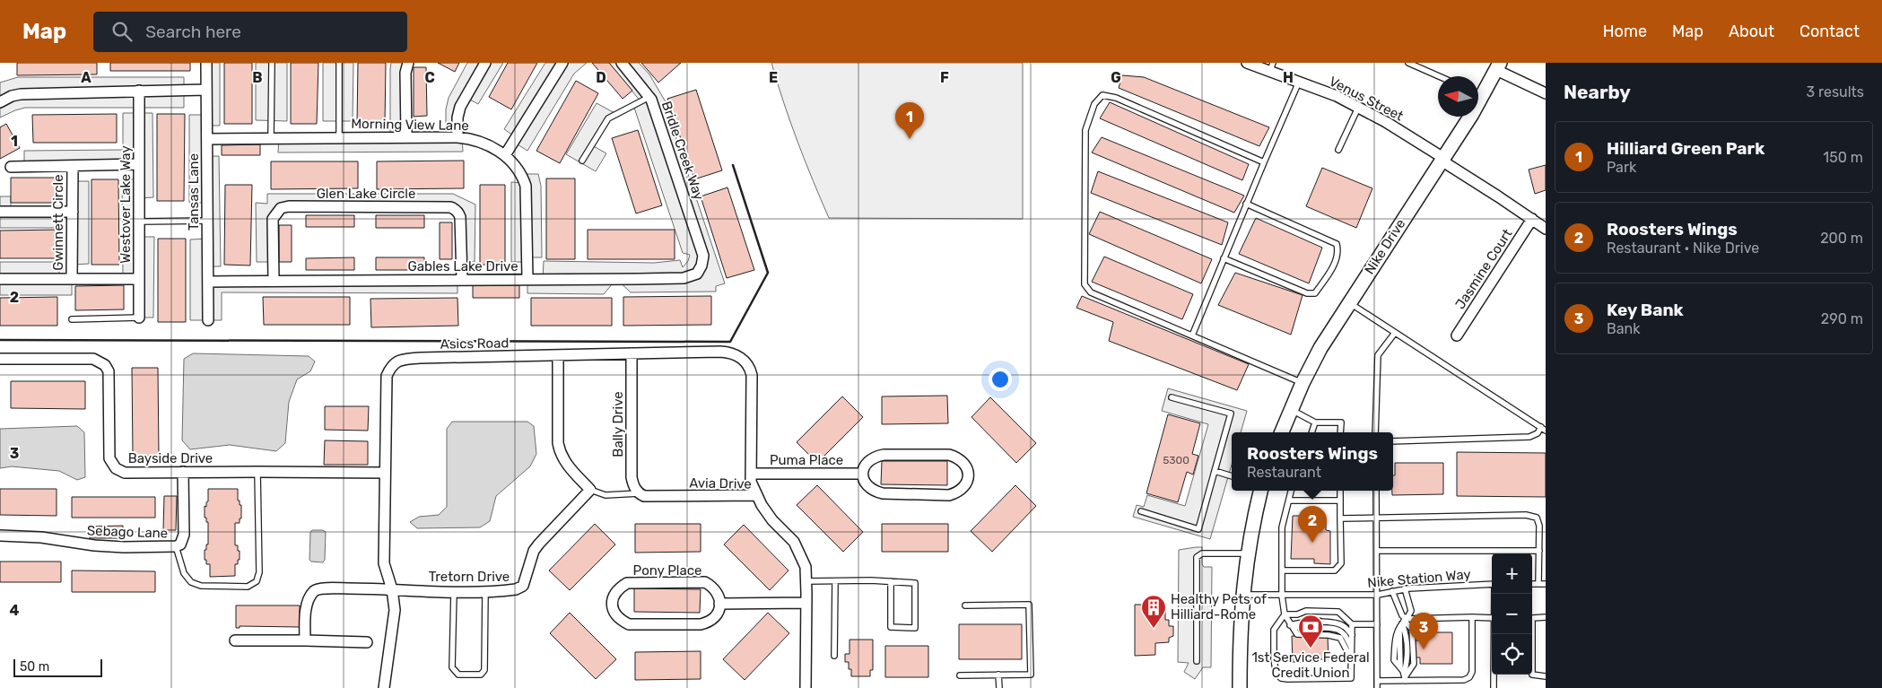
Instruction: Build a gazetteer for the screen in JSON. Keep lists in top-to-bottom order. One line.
{"streets":{"street":["Venus Street","Morning View Lane","Bridle Creek Way","Tansas Lane","Glen Lake Circle","Westover Lake Way","Gwinnett Circle","Nike Drive","Gables Lake Drive","Jasmine Court","Asics Road","Bally Drive","Bayside Drive","Puma Place","Avia Drive","Sebago Lane","Pony Place","Tretorn Drive"],"lane":["Nike Station Way"]},"crossings":[["Venus Street","Nike Drive"],["Venus Street","Jasmine Court"],["Morning View Lane","Tansas Lane"],["Morning View Lane","Gables Lake Drive"],["Bridle Creek Way","Gables Lake Drive"],["Tansas Lane","Gables Lake Drive"],["Glen Lake Circle","Gables Lake Drive"],["Westover Lake Way","Gwinnett Circle"],["Asics Road","Bally Drive"],["Asics Road","Bayside Drive"],["Asics Road","Puma Place"],["Asics Road","Avia Drive"],["Asics Road","Tretorn Drive"],["Bally Drive","Avia Drive"],["Bayside Drive","Sebago Lane"]],"places":{"building":["Healthy Pets of Hilliard-Rome"],"bank":["1st Service Federal Credit Union"]},"house_numbers":["5300"],"scale_bar":"50 m","north":"left","page":{"header":"Map","search":"Search here","nav":["Home","Map","About","Contact"],"heading":["Nearby","3 results"],"pins":["1","2","3"],"list":[{"mark":"1","name":"Hilliard Green Park","note":"Park","value":"150 m"},{"mark":"2","name":"Roosters Wings","note":"Restaurant · Nike Drive","value":"200 m"},{"mark":"3","name":"Key Bank","note":"Bank","value":"290 m"}],"popup":["Roosters Wings","Restaurant"],"map_buttons":["+","−"],"scale":"50 m"},"grid":{"columns":["A","B","C","D","E","F","G","H"],"rows":["1","2","3","4"]}}
